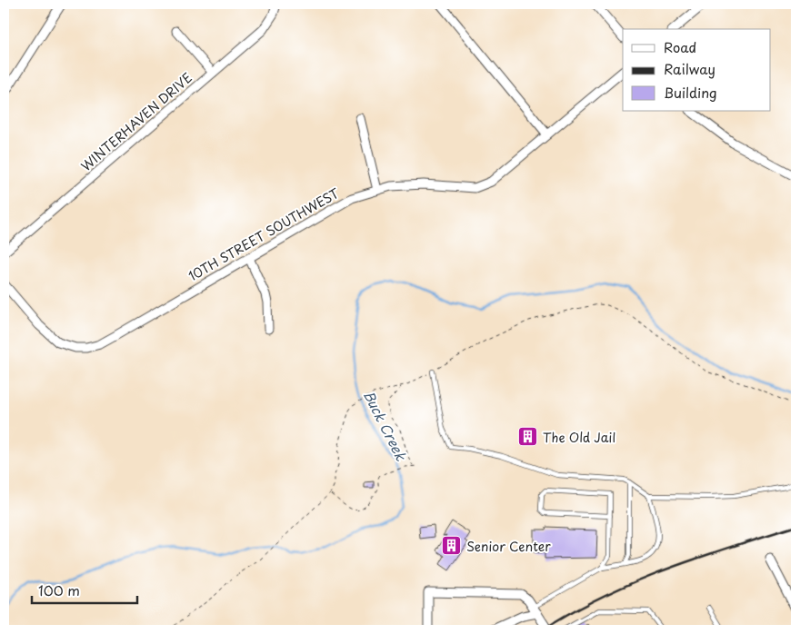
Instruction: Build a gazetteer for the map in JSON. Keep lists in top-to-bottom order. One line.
{"streets":{"street":["WINTERHAVEN DRIVE","10TH STREET SOUTHWEST"]},"water":["Buck Creek"],"places":{"building":["The Old Jail","Senior Center"]},"legend":["Road","Railway","Building"],"scale_bar":"100 m"}
